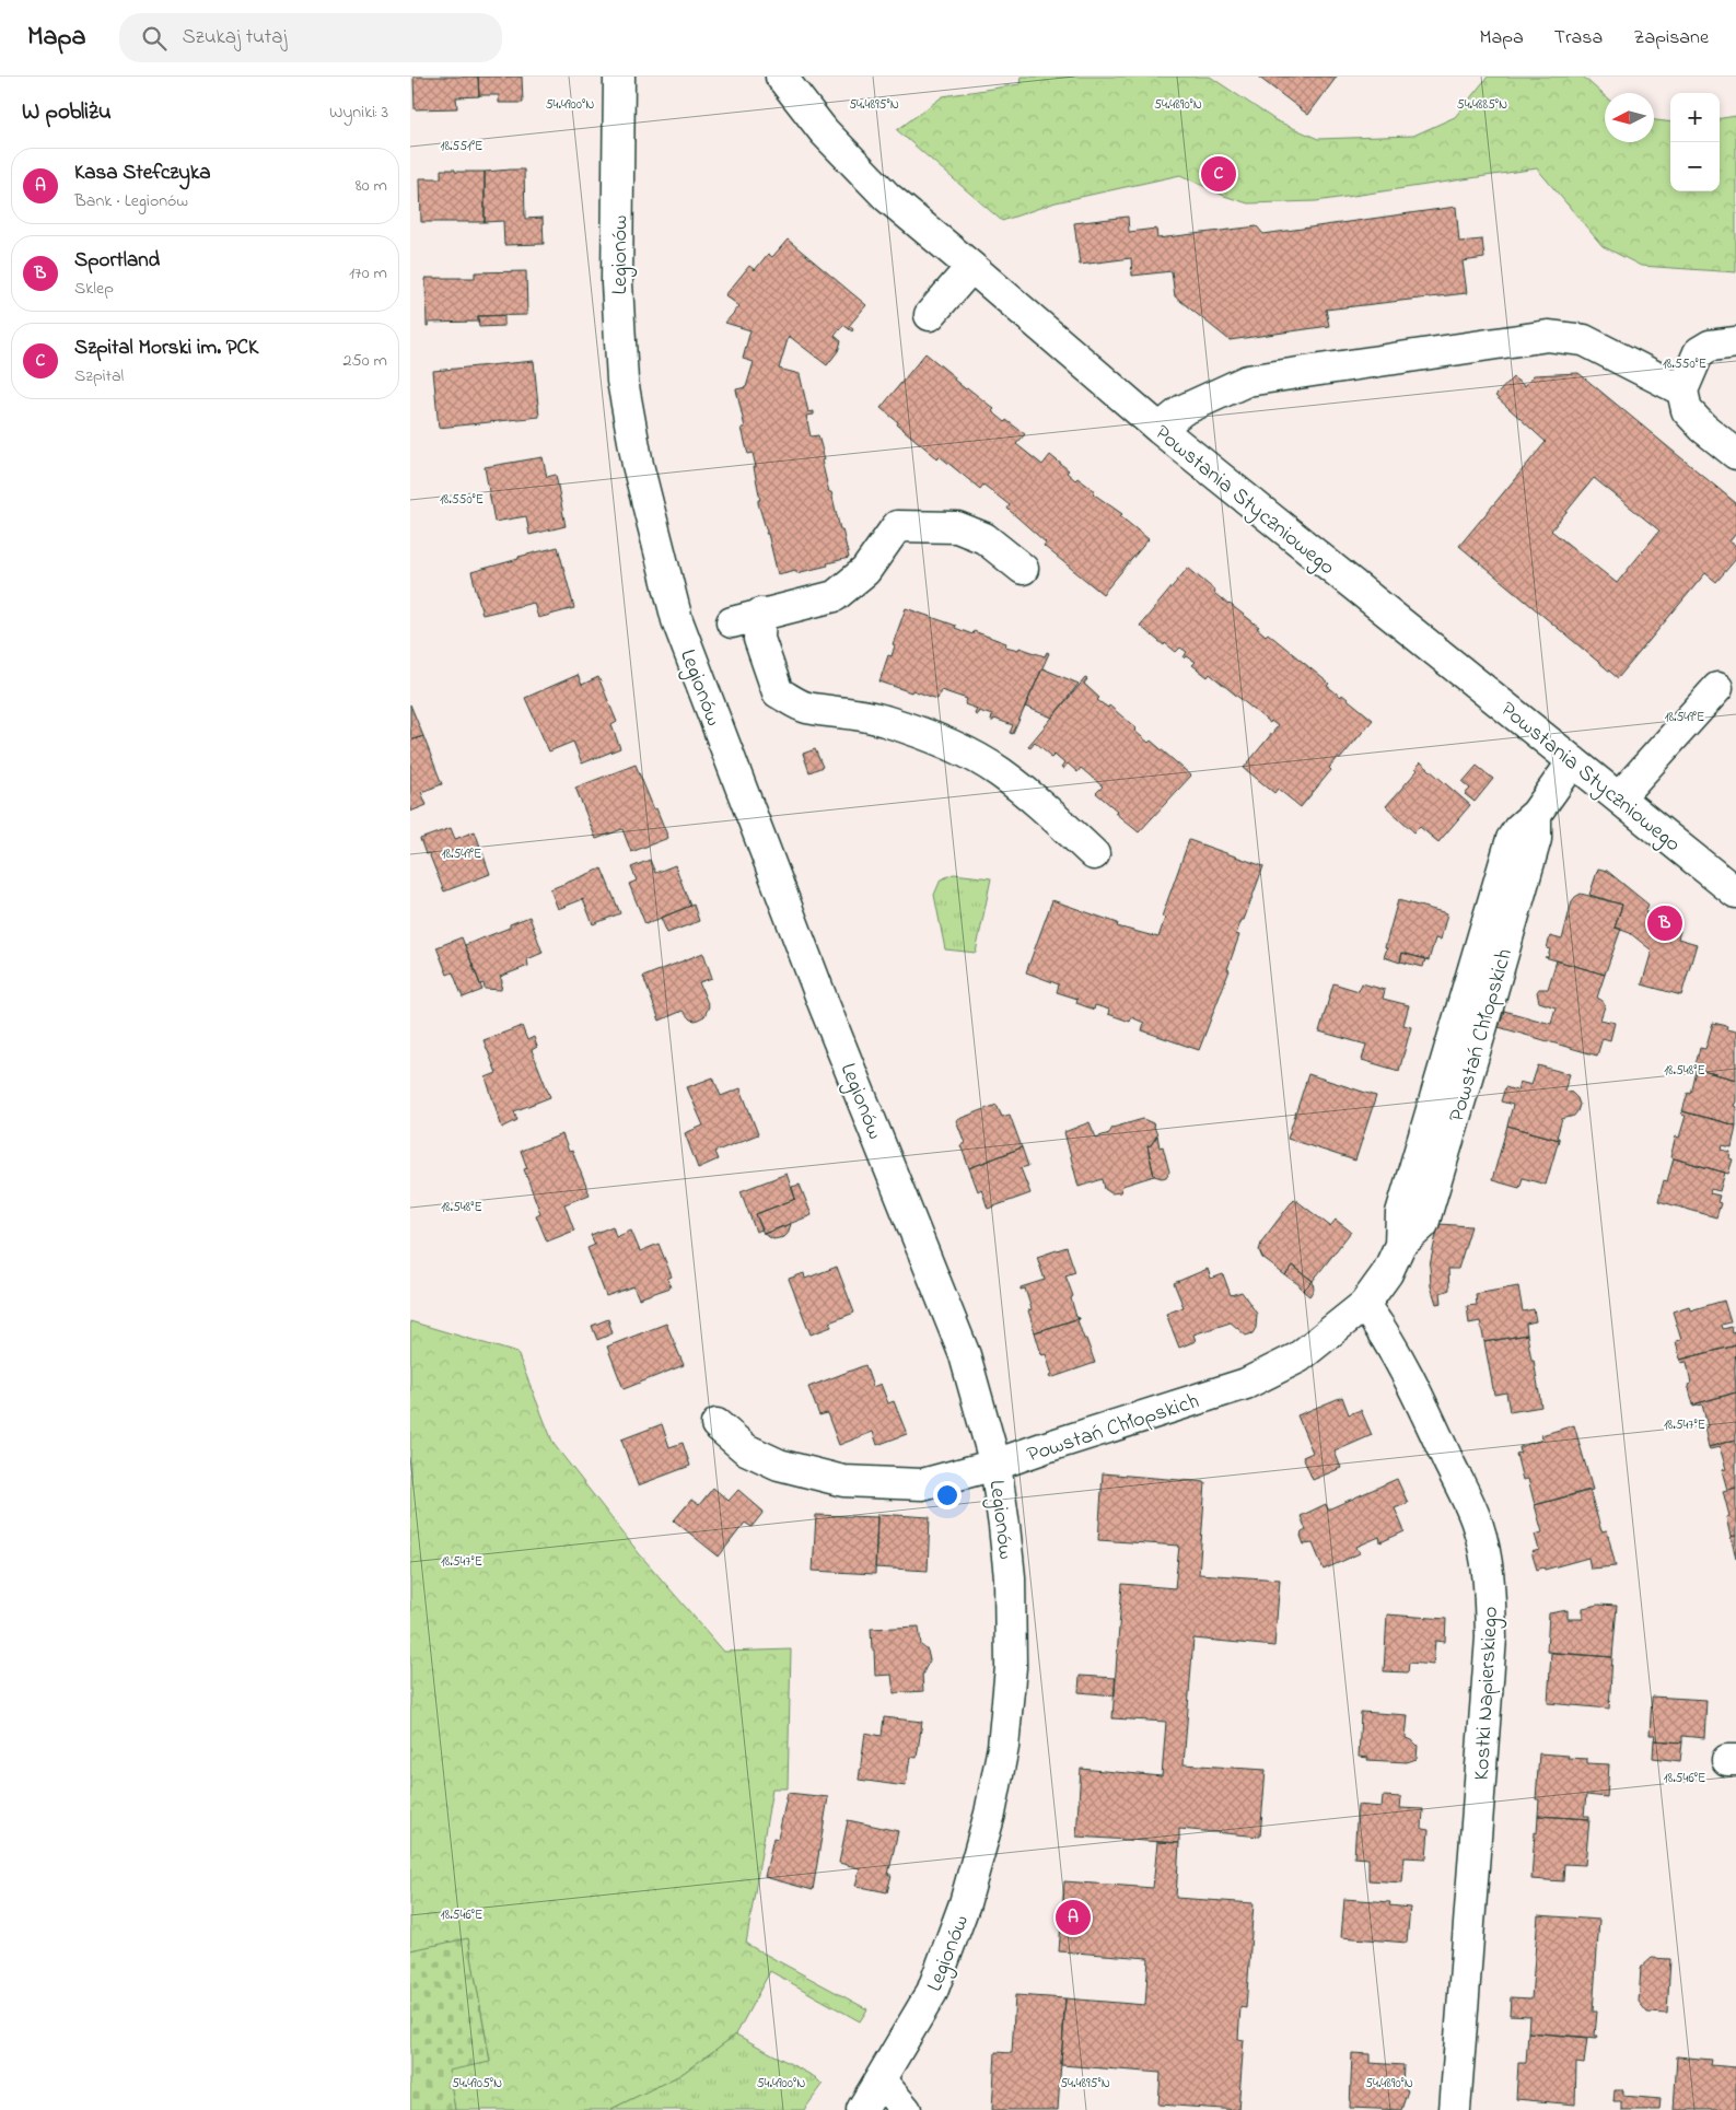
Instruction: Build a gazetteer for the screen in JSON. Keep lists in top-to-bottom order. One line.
{"streets":{"street":["Legionów","Powstania Styczniowego","Powstań Chłopskich","Kostki Napierskiego"]},"crossings":[["Legionów","Powstań Chłopskich"],["Powstania Styczniowego","Powstań Chłopskich"],["Powstań Chłopskich","Kostki Napierskiego"]],"north":"left","page":{"header":"Mapa","search":"Szukaj tutaj","nav":["Mapa","Trasa","Zapisane"],"heading":["W pobliżu","Wyniki: 3"],"map_buttons":["+","−"],"list":[{"mark":"A","name":"Kasa Stefczyka","note":"Bank · Legionów","value":"80 m"},{"mark":"B","name":"Sportland","note":"Sklep","value":"170 m"},{"mark":"C","name":"Szpital Morski im. PCK","note":"Szpital","value":"250 m"}],"pins":["C","B","A"]},"coordinates":["54.4900°N","54.4895°N","54.4890°N","54.4885°N","18.551°E","18.550°E","18.549°E","18.548°E","18.547°E","18.546°E","54.4905°N"]}
